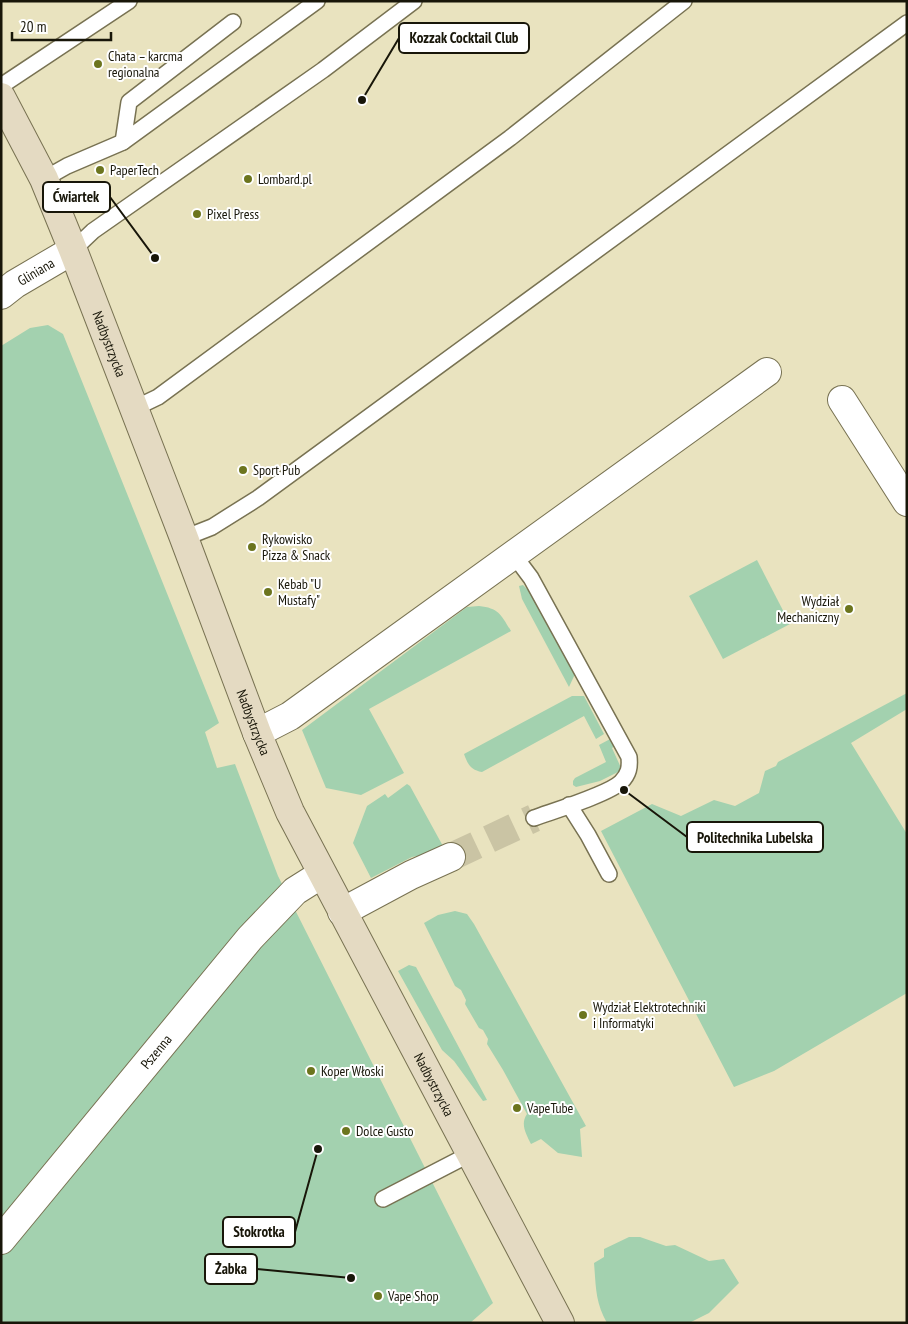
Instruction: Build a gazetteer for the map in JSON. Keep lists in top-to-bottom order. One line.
{"streets":{"street":["Gliniana","Nadbystrzycka","Pszenna"]},"crossings":[["Gliniana","Nadbystrzycka"],["Nadbystrzycka","Pszenna"]],"places":["Chata – karcma regionalna","Kozzak Cocktail Club","PaperTech","Lombard.pl","Pixel Press","Ćwiartek","Sport Pub","Rykowisko Pizza & Snack","Kebab \"U Mustafy\"","Wydział Mechaniczny","Politechnika Lubelska","Wydział Elektrotechniki i Informatyki","Koper Włoski","VapeTube","Dolce Gusto","Stokrotka","Żabka","Vape Shop"],"scale_bar":"20 m"}
